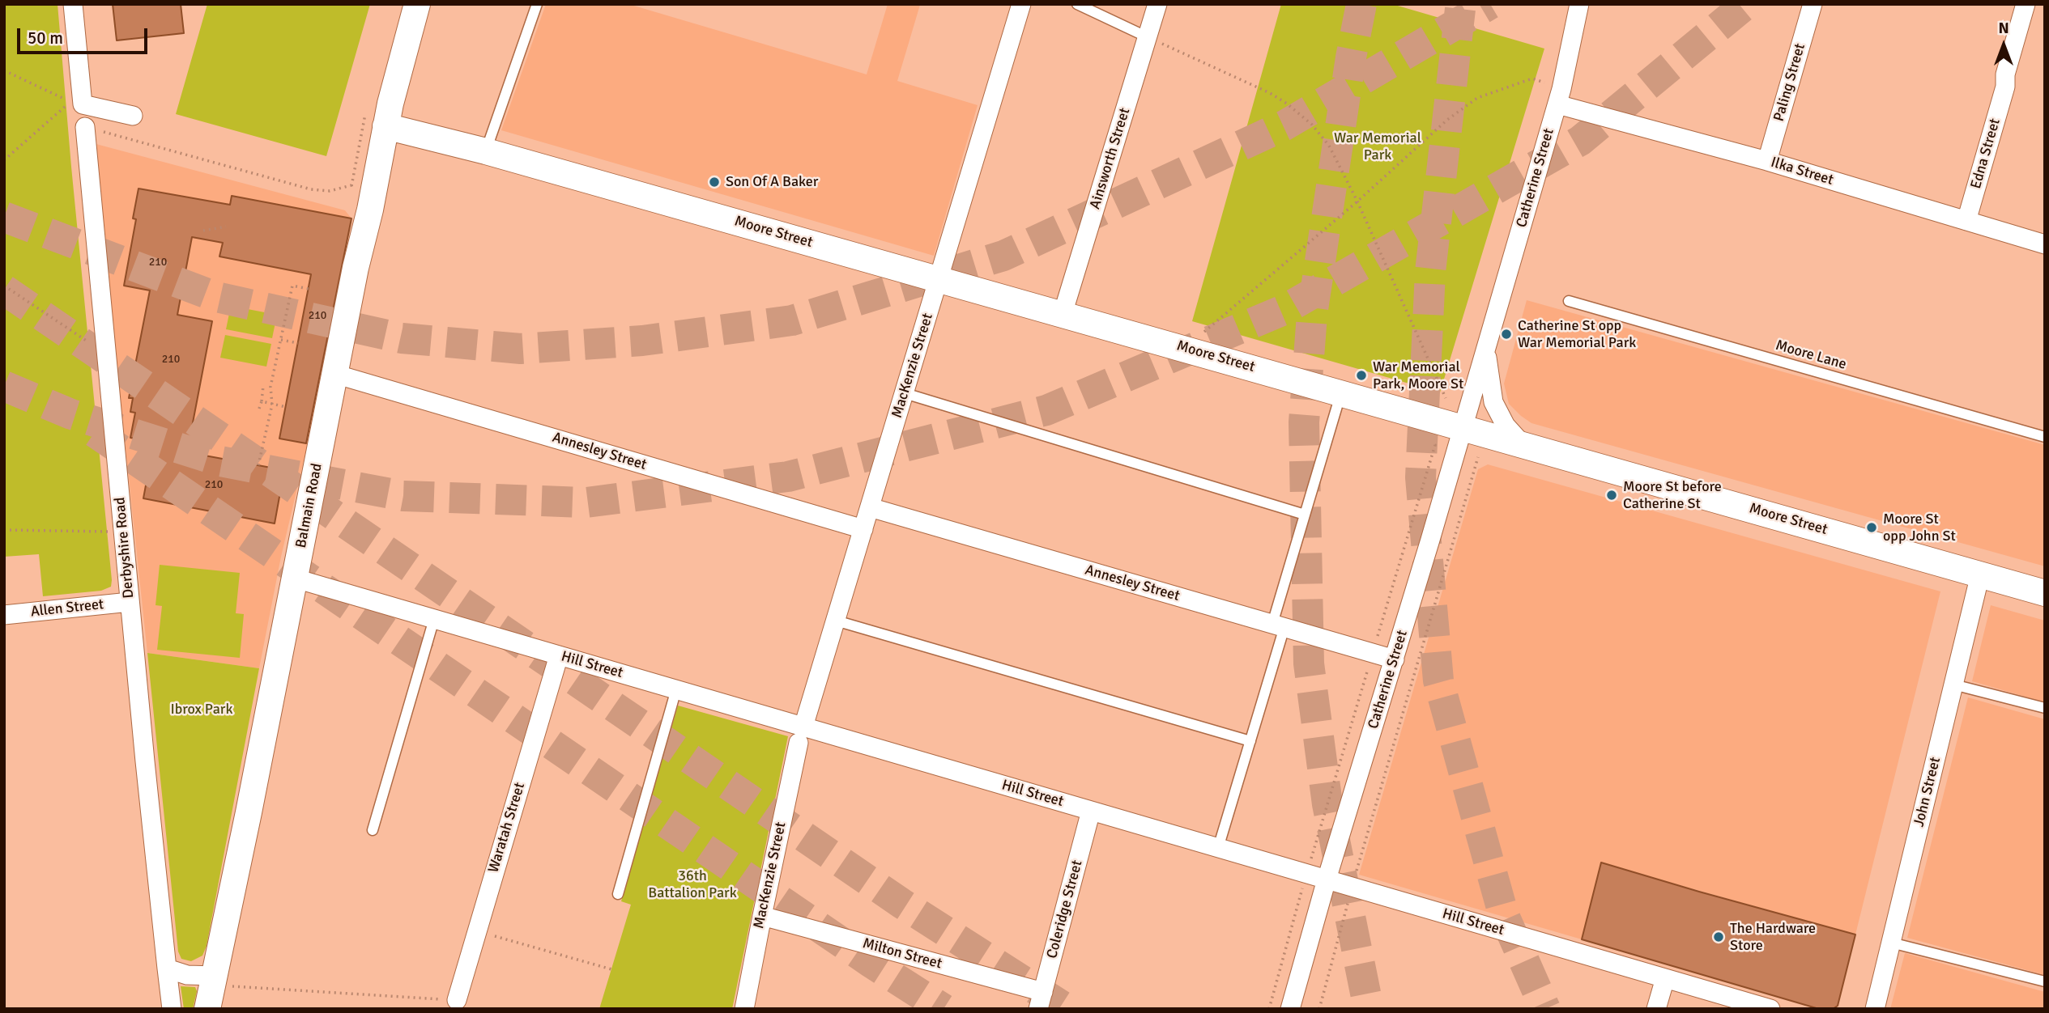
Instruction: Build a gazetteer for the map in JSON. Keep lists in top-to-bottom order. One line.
{"streets":{"main road":["Moore Street","Balmain Road"],"street":["Paling Street","Edna Street","Ainsworth Street","Ilka Street","Catherine Street","MacKenzie Street","Annesley Street","Derbyshire Road","Allen Street","Hill Street","John Street","Waratah Street","Coleridge Street","Milton Street"],"lane":["Moore Lane"]},"crossings":[["Paling Street","Ilka Street"],["Edna Street","Ilka Street"],["Ainsworth Street","Moore Street"],["Ilka Street","Catherine Street"],["Catherine Street","Moore Street"],["Catherine Street","Annesley Street"],["Catherine Street","Hill Street"],["Moore Street","MacKenzie Street"],["Moore Street","Balmain Road"],["Moore Street","John Street"],["MacKenzie Street","Annesley Street"],["MacKenzie Street","Hill Street"],["MacKenzie Street","Milton Street"],["Annesley Street","Balmain Road"],["Balmain Road","Hill Street"],["Derbyshire Road","Allen Street"],["Hill Street","Waratah Street"],["Hill Street","Coleridge Street"],["Coleridge Street","Milton Street"]],"parks":["War Memorial Park","Ibrox Park","36th Battalion Park"],"places":["Son Of A Baker","Catherine St opp War Memorial Park","War Memorial Park, Moore St","Moore St before Catherine St","Moore St opp John St","The Hardware Store"],"house_numbers":["210","210","210","210"],"scale_bar":"50 m","north":"top"}
